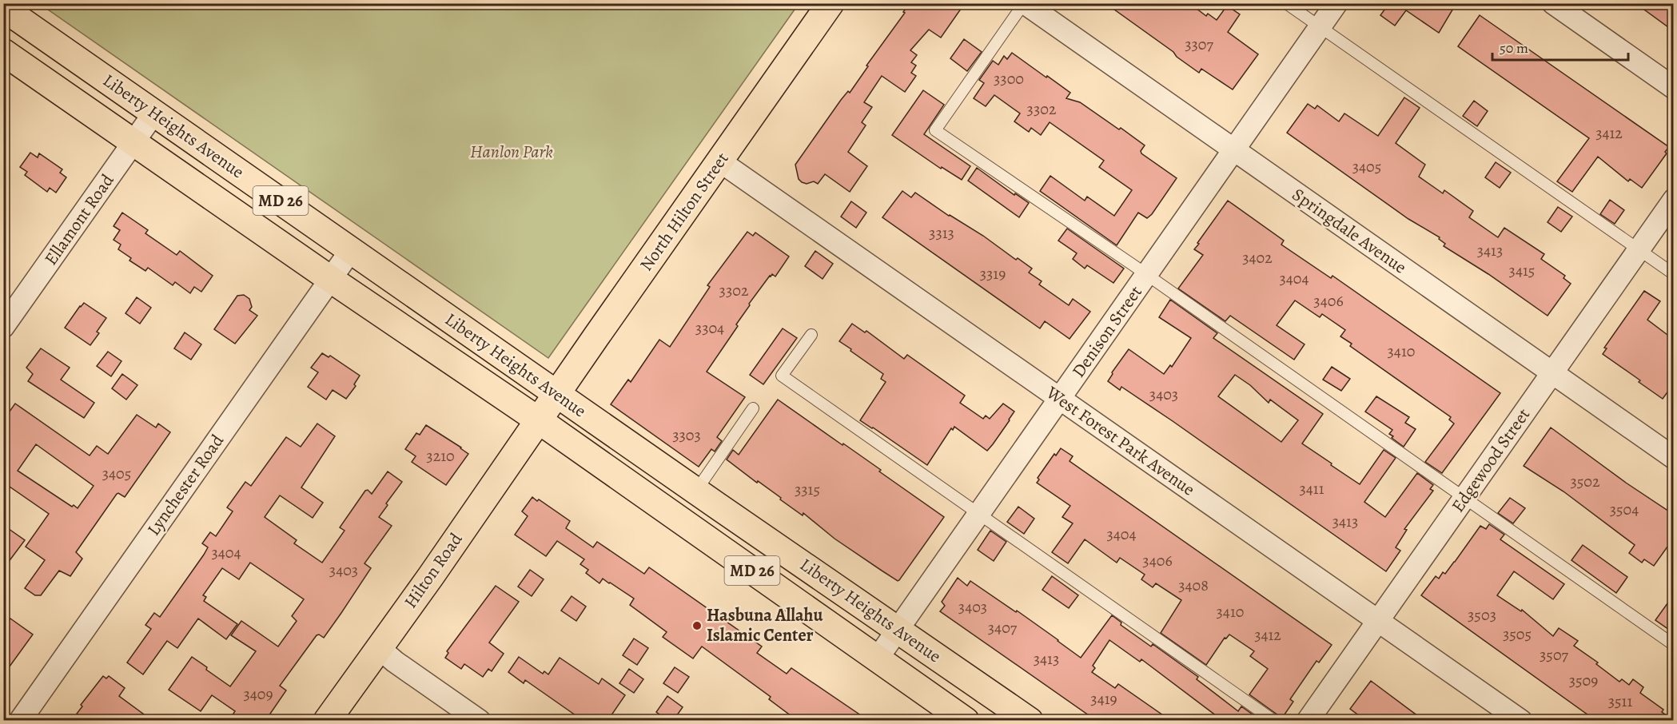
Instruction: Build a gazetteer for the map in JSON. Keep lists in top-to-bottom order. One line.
{"streets":{"main road":["Liberty Heights Avenue","MD 26","North Hilton Street","Hilton Road"],"street":["Ellamont Road","Springdale Avenue","Denison Street","West Forest Park Avenue","Edgewood Street","Lynchester Road"]},"crossings":[["Liberty Heights Avenue","North Hilton Street"],["Liberty Heights Avenue","Ellamont Road"],["Liberty Heights Avenue","Denison Street"],["Liberty Heights Avenue","Lynchester Road"],["Liberty Heights Avenue","Hilton Road"],["North Hilton Street","West Forest Park Avenue"],["North Hilton Street","Hilton Road"],["Springdale Avenue","Denison Street"],["Springdale Avenue","Edgewood Street"],["Denison Street","West Forest Park Avenue"],["West Forest Park Avenue","Edgewood Street"]],"parks":["Hanlon Park"],"places":["Hasbuna Allahu Islamic Center"],"house_numbers":["3307","3300","3302","3412","3405","3313","3413","3402","3415","3319","3404","3302","3406","3304","3410","3403","3303","3210","3405","3502","3411","3315","3504","3413","3404","3404","3406","3403","3408","3403","3410","3503","3407","3505","3412","3507","3413","3509","3409","3419","3511"],"scale_bar":"50 m"}
